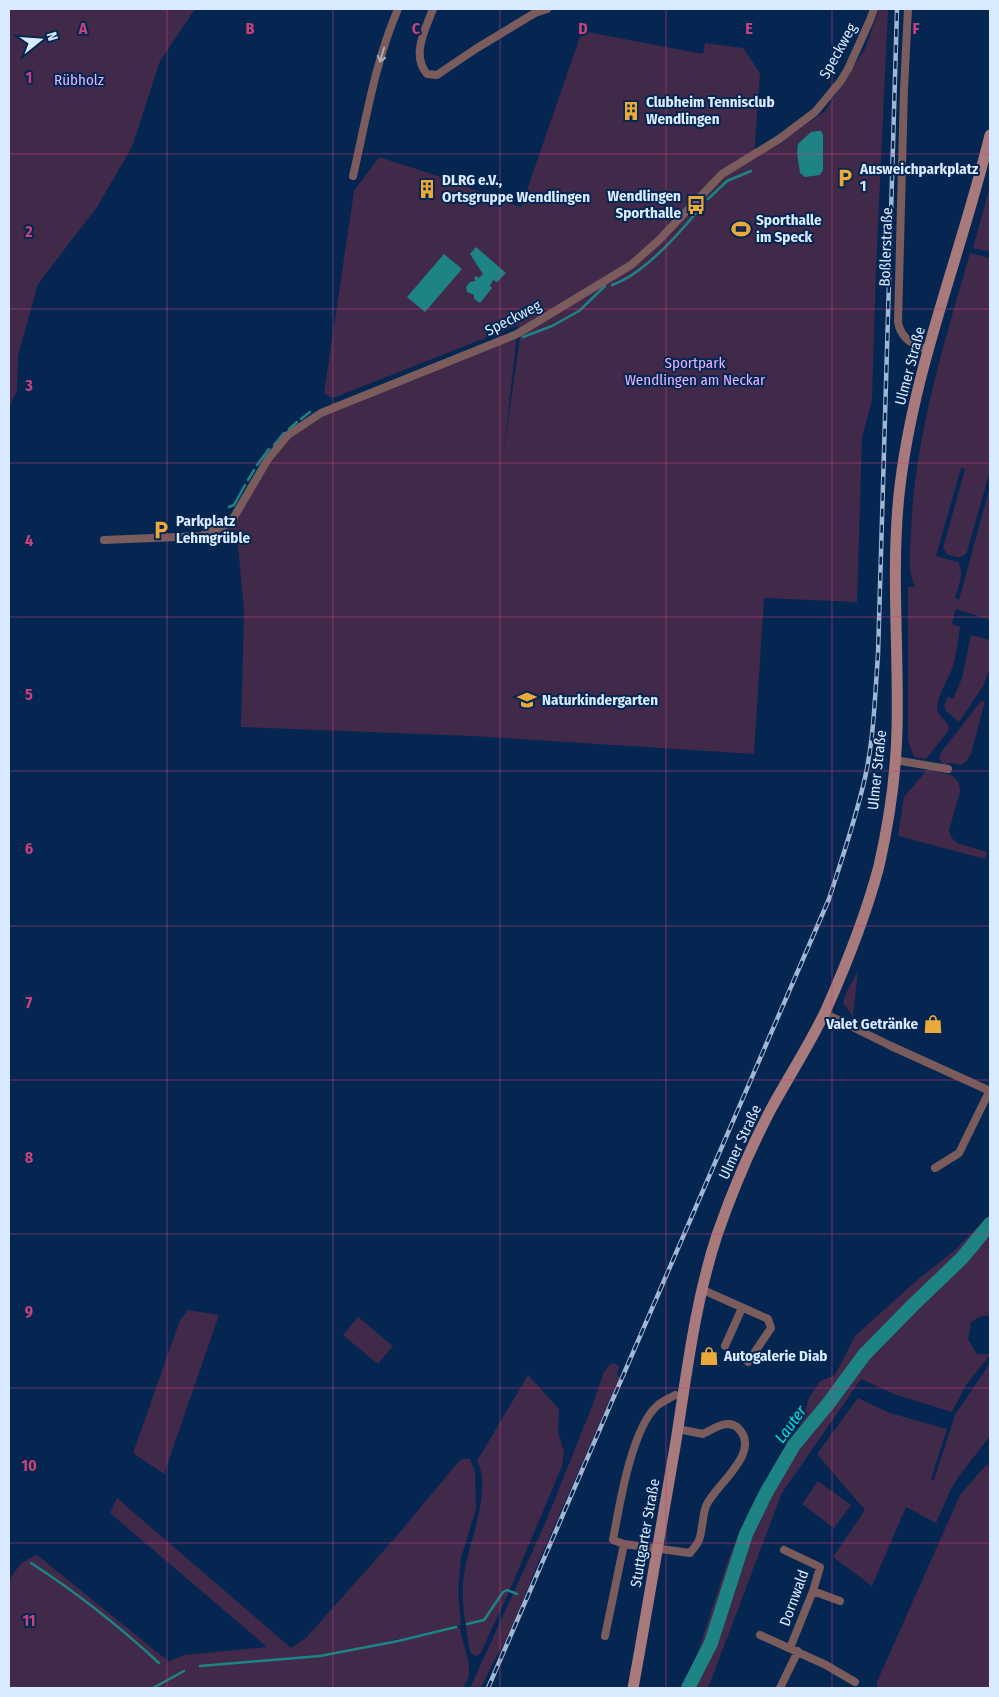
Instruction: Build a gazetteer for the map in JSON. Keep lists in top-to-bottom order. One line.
{"streets":{"main road":["Ulmer Straße","Stuttgarter Straße"],"street":["Speckweg","Boßlerstraße","Dornwald"]},"crossings":[["Boßlerstraße","Ulmer Straße"],["Ulmer Straße","Stuttgarter Straße"]],"water":["Lauter"],"parks":["Rübholz","Sportpark Wendlingen am Neckar"],"places":{"building":["Clubheim Tennisclub Wendlingen","DLRG e.V., Ortsgruppe Wendlingen"],"parking":["Ausweichparkplatz 1","Parkplatz Lehmgrüble"],"bus stop":["Wendlingen Sporthalle"],"sports":["Sporthalle im Speck"],"school or university":["Naturkindergarten"],"shop":["Valet Getränke","Autogalerie Diab"]},"north":"right","grid":{"columns":["A","B","C","D","E","F"],"rows":["1","2","3","4","5","6","7","8","9","10","11"]}}
